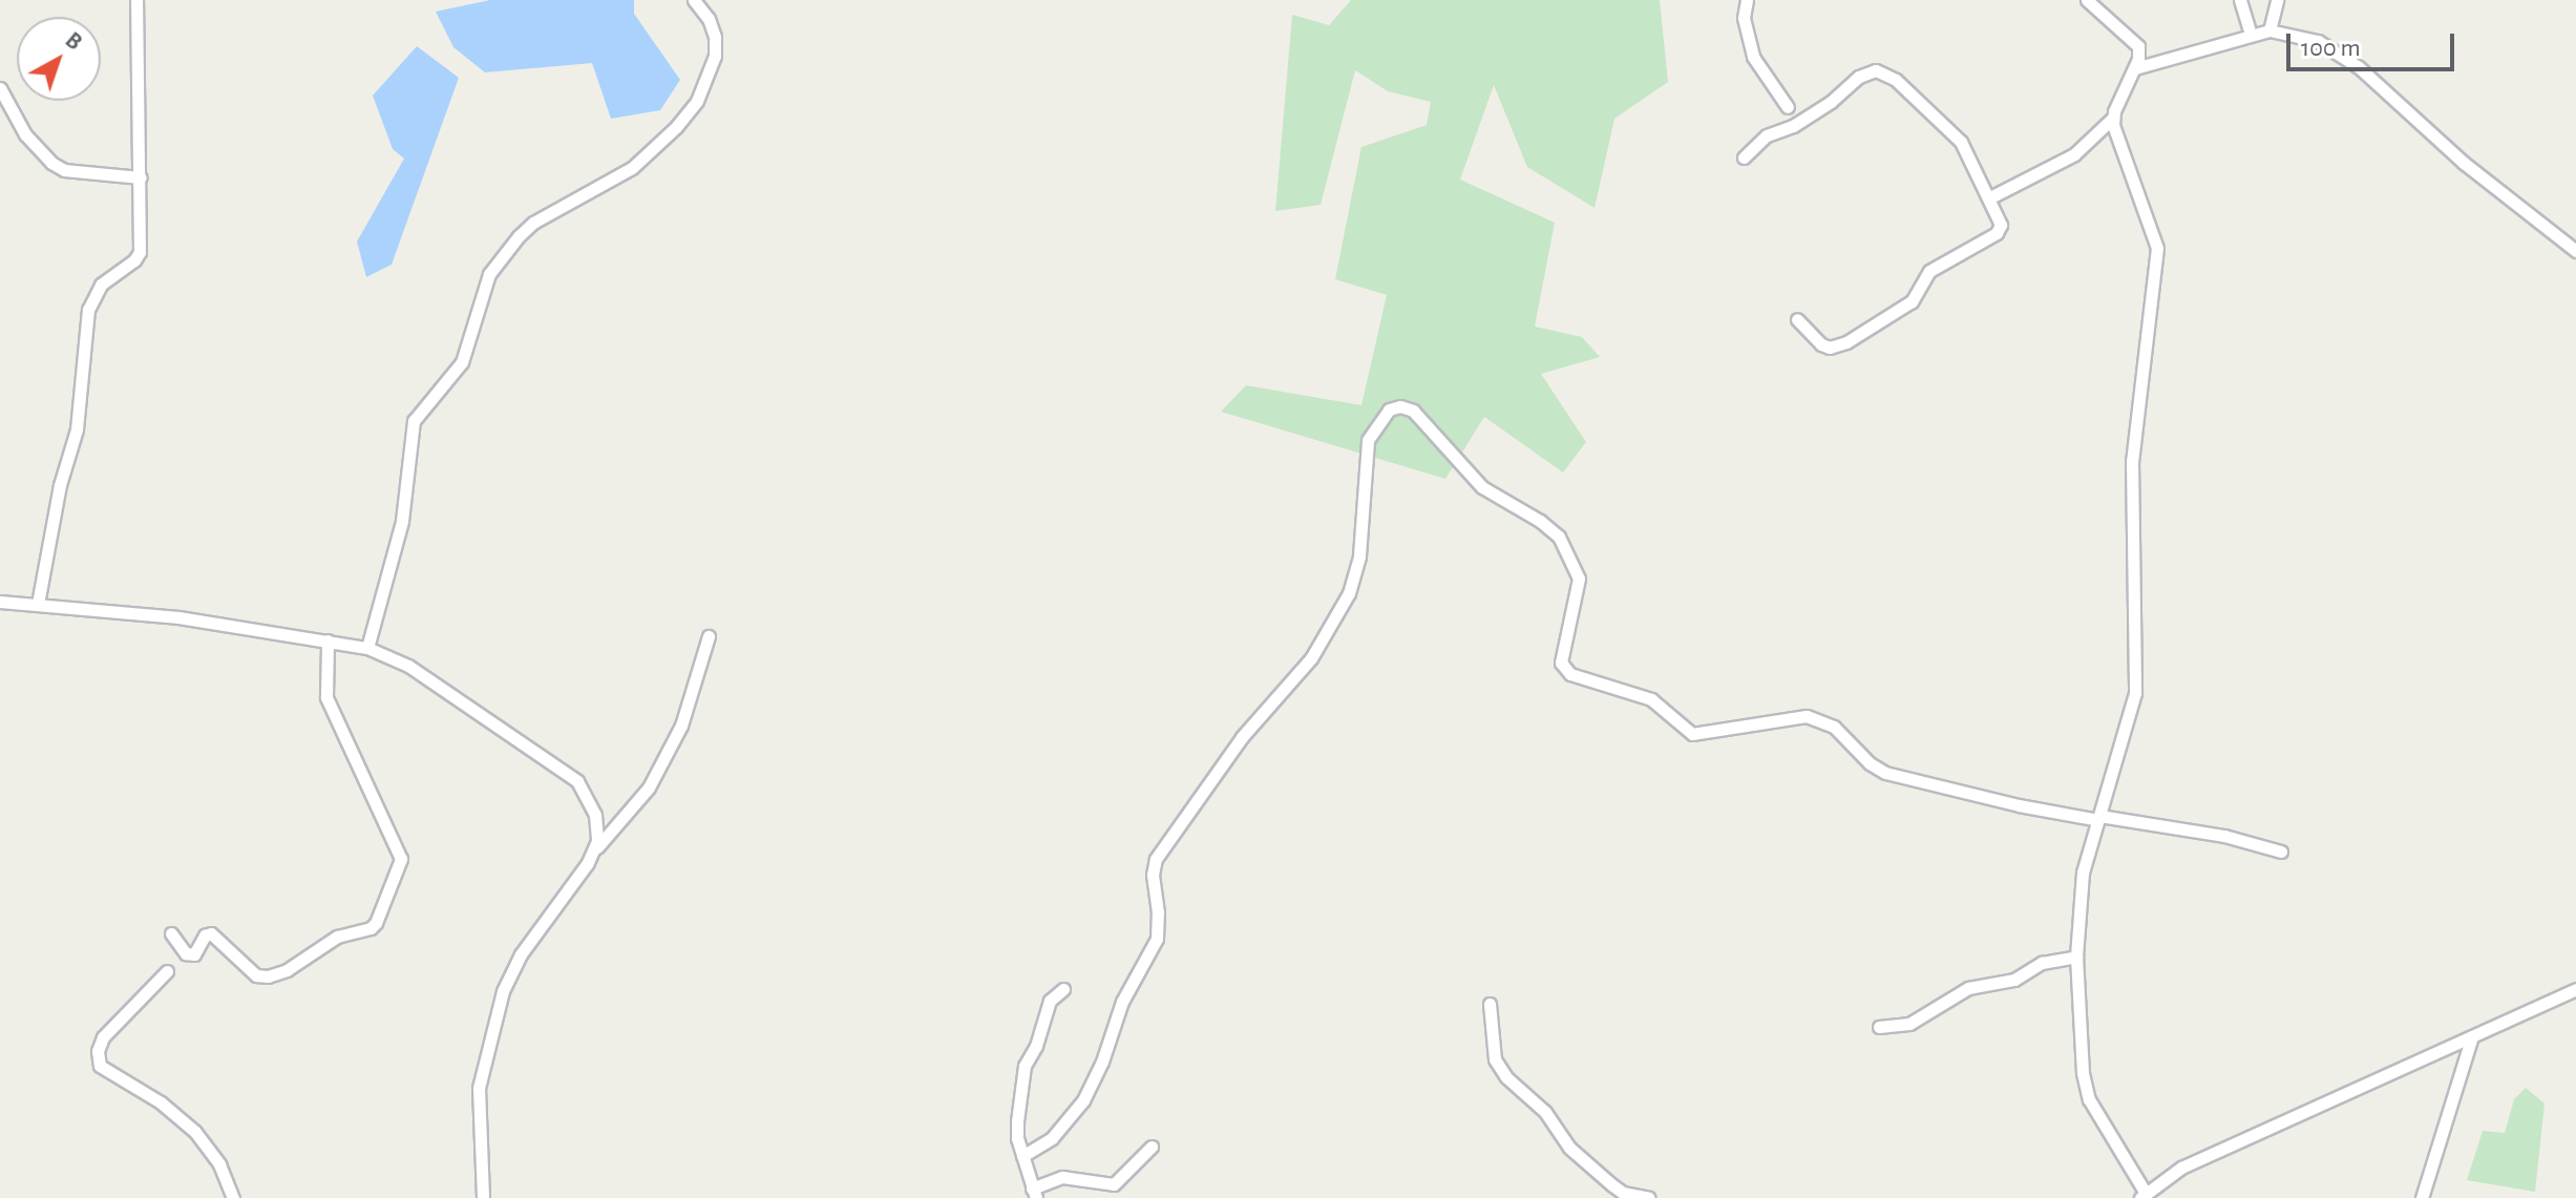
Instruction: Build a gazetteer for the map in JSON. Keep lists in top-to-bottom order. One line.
{"scale_bar":"100 m","north":"top right"}
